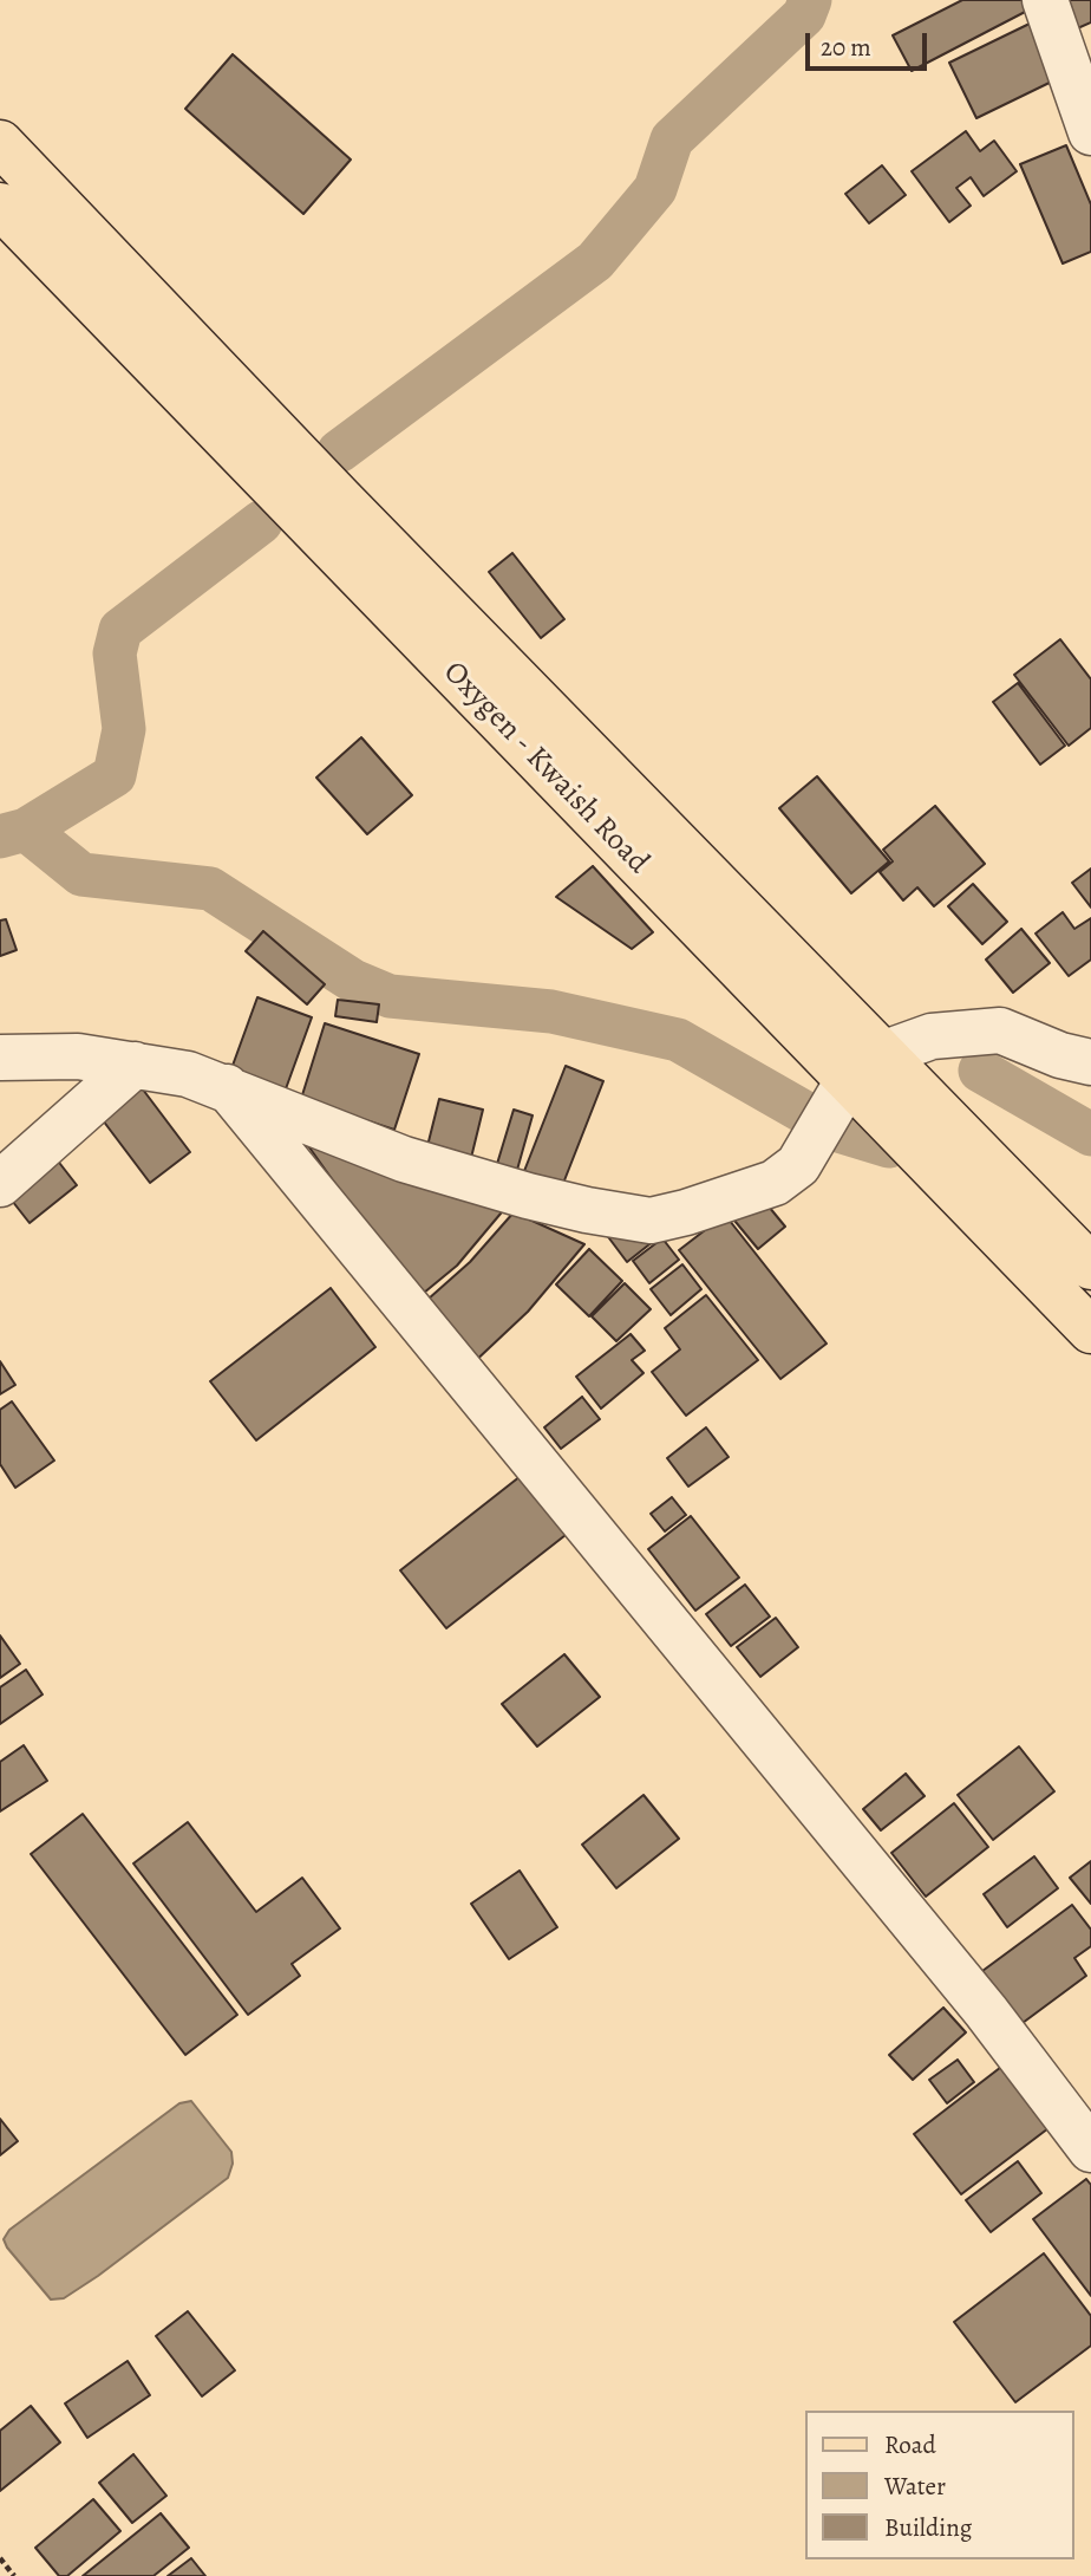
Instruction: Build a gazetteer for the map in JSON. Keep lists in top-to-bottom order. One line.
{"streets":{"main road":["Oxygen - Kwaish Road"]},"legend":["Road","Water","Building"],"scale_bar":"20 m"}
